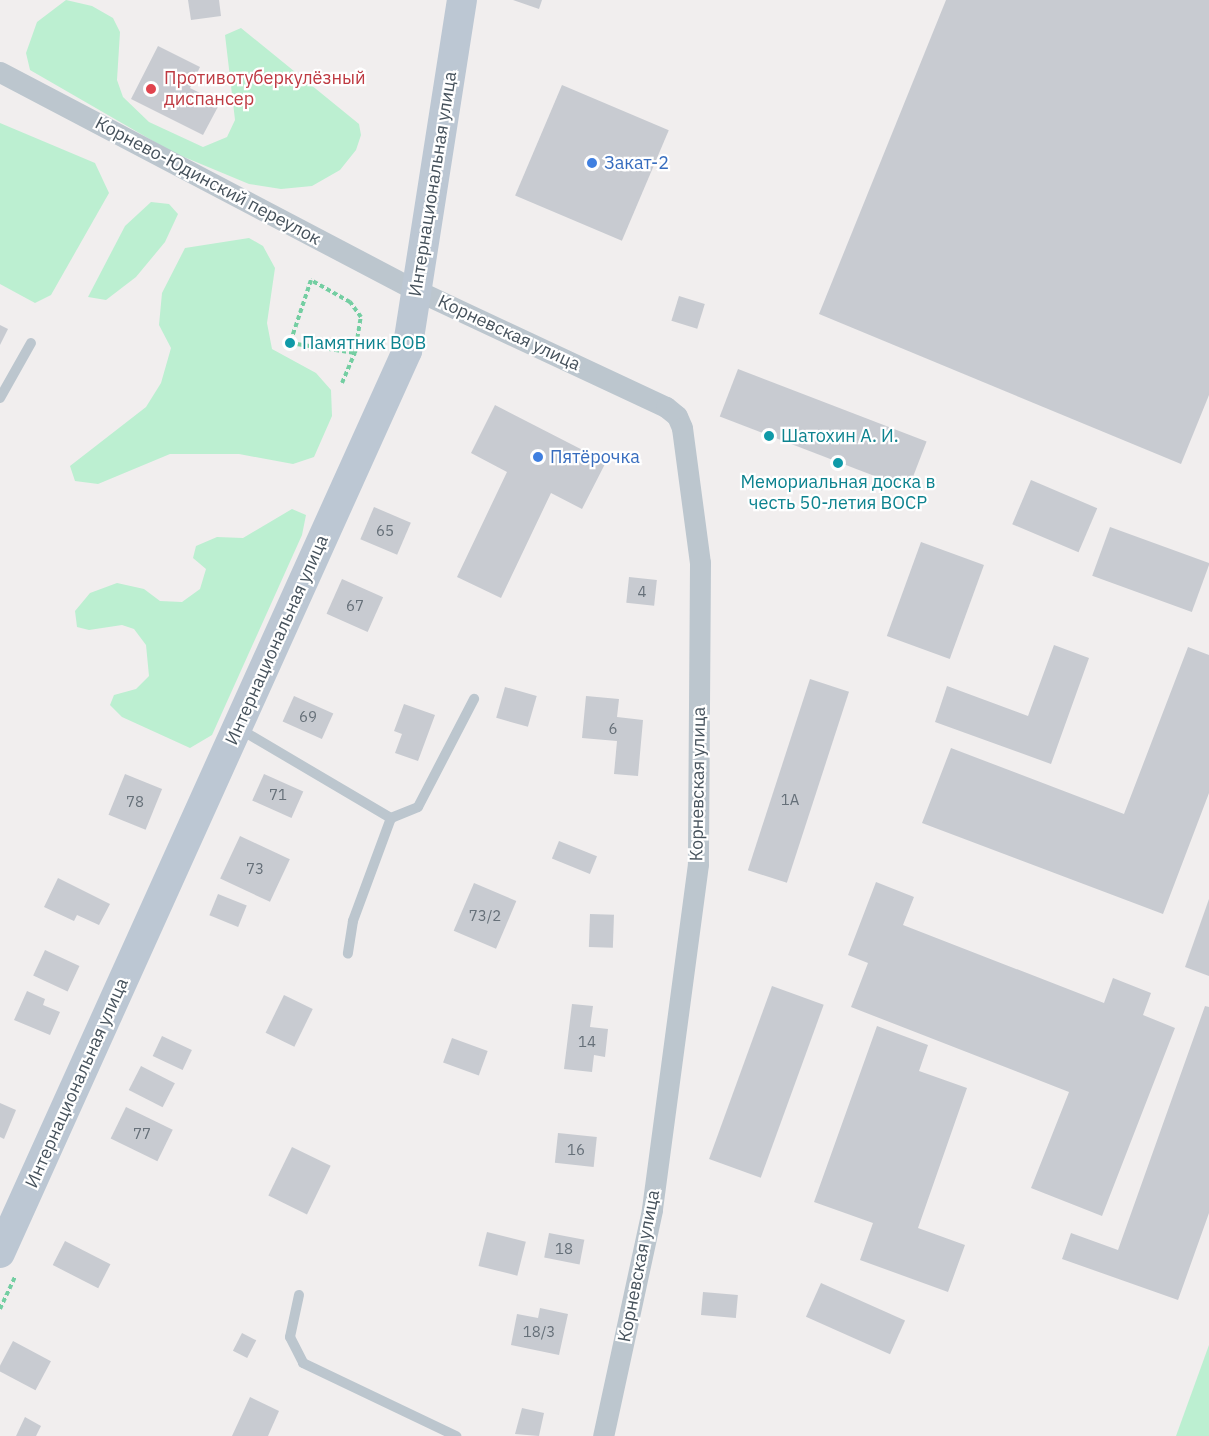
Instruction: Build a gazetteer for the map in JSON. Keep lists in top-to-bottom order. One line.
{"streets":{"street":["Корнево-Юдинский переулок","Интернациональная улица","Корневская улица"]},"crossings":[["Корнево-Юдинский переулок","Интернациональная улица"],["Корнево-Юдинский переулок","Корневская улица"],["Интернациональная улица","Корневская улица"]],"places":["Противотуберкулёзный диспансер","Закат-2","Памятник ВОВ","Шатохин А. И.","Пятёрочка","Мемориальная доска в честь 50-летия ВОСР"],"house_numbers":["65","4","67","69","6","71","1А","78","73","73/2","14","77","16","18","18/3"]}
